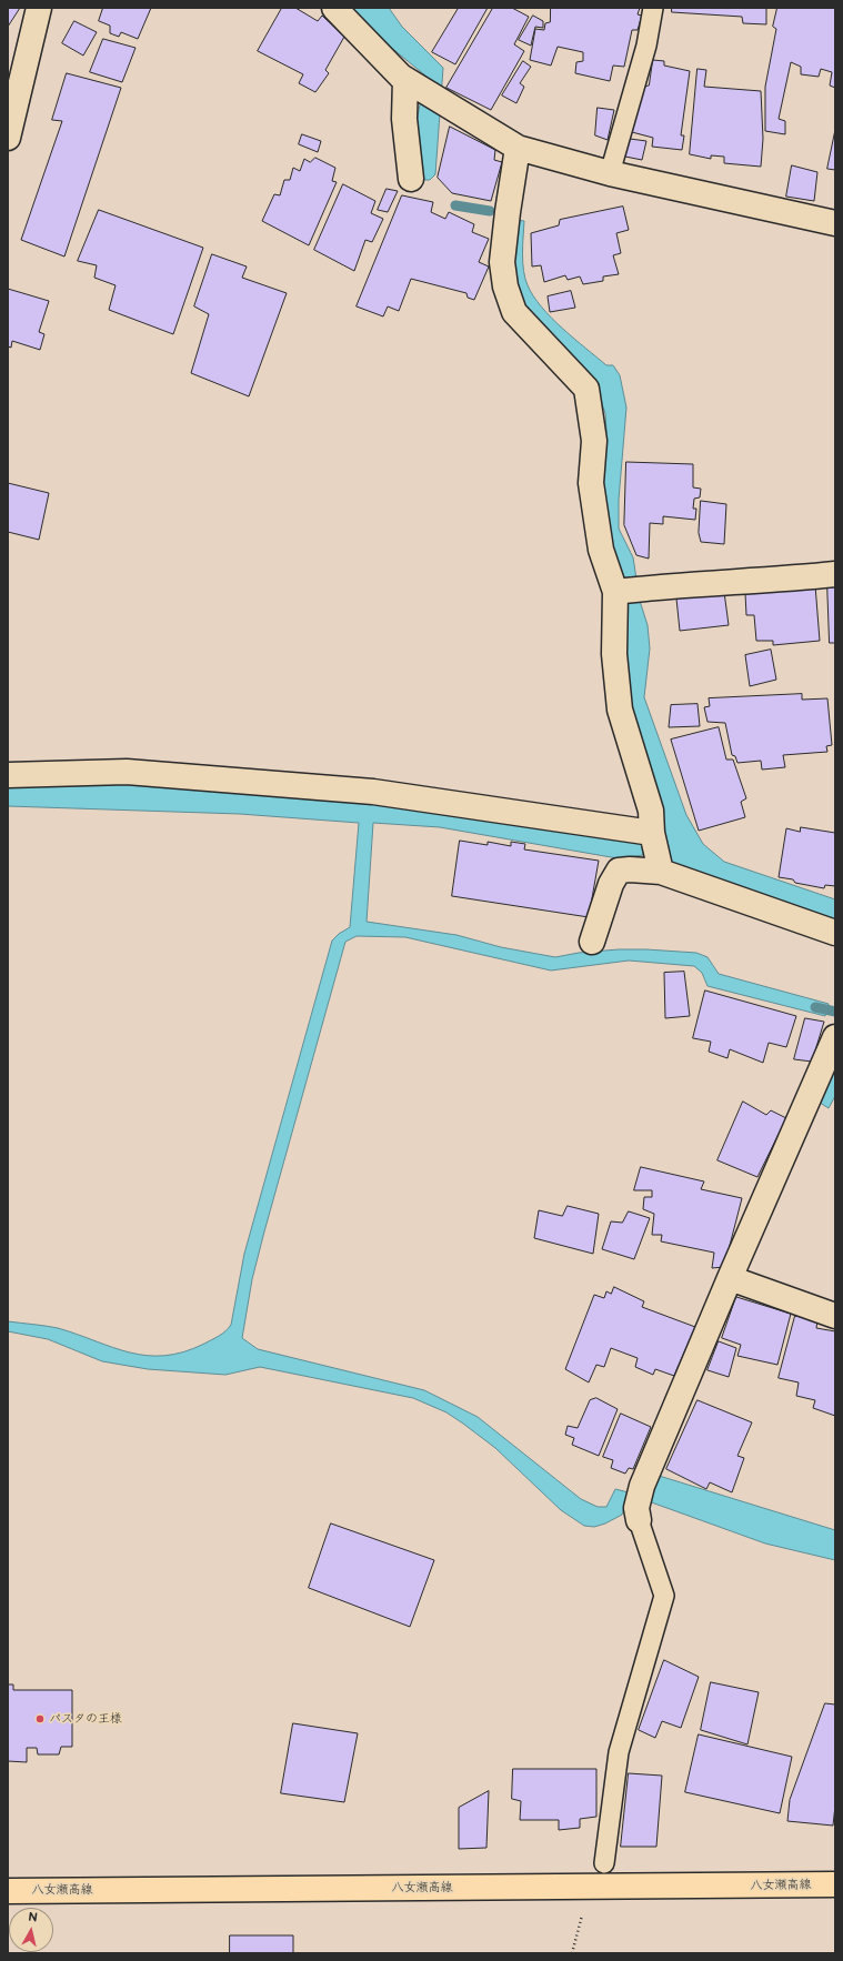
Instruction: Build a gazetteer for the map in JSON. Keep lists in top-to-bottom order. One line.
{"streets":{"main road":["八女瀬高線"]},"places":["パスタの王様"],"north":"top"}
